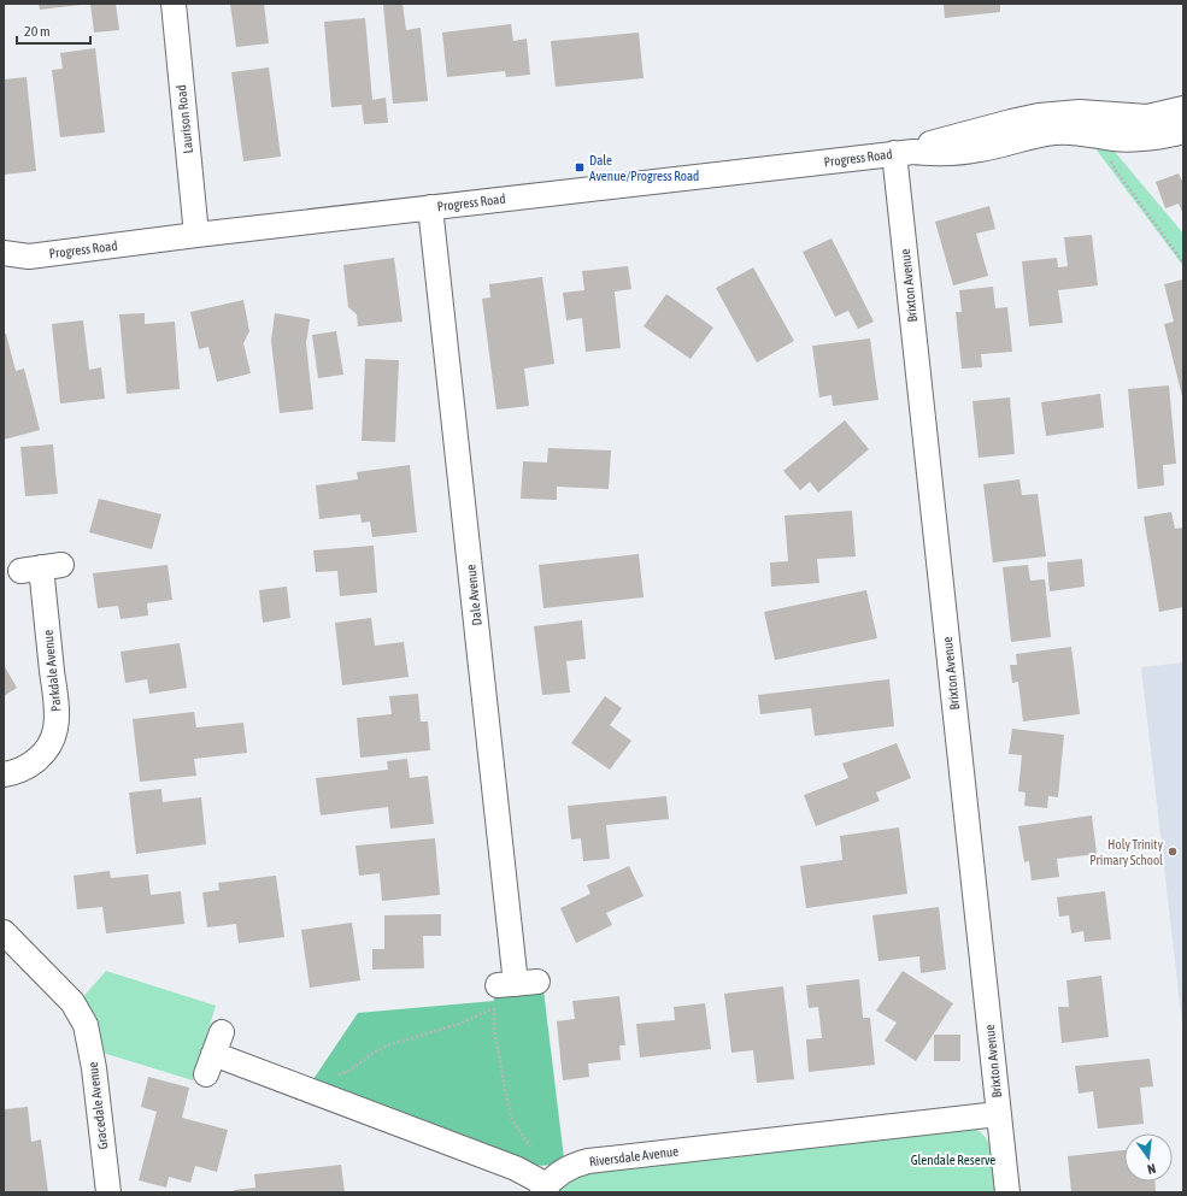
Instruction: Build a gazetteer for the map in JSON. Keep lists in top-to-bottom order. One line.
{"streets":{"street":["Laurison Road","Progress Road","Brixton Avenue","Dale Avenue","Parkdale Avenue","Gracedale Avenue","Riversdale Avenue"]},"crossings":[["Laurison Road","Progress Road"],["Progress Road","Brixton Avenue"],["Progress Road","Dale Avenue"],["Brixton Avenue","Riversdale Avenue"]],"parks":["Glendale Reserve"],"places":{"transit":["Dale Avenue/Progress Road"],"other":["Holy Trinity Primary School"]},"scale_bar":"20 m","north":"bottom"}
